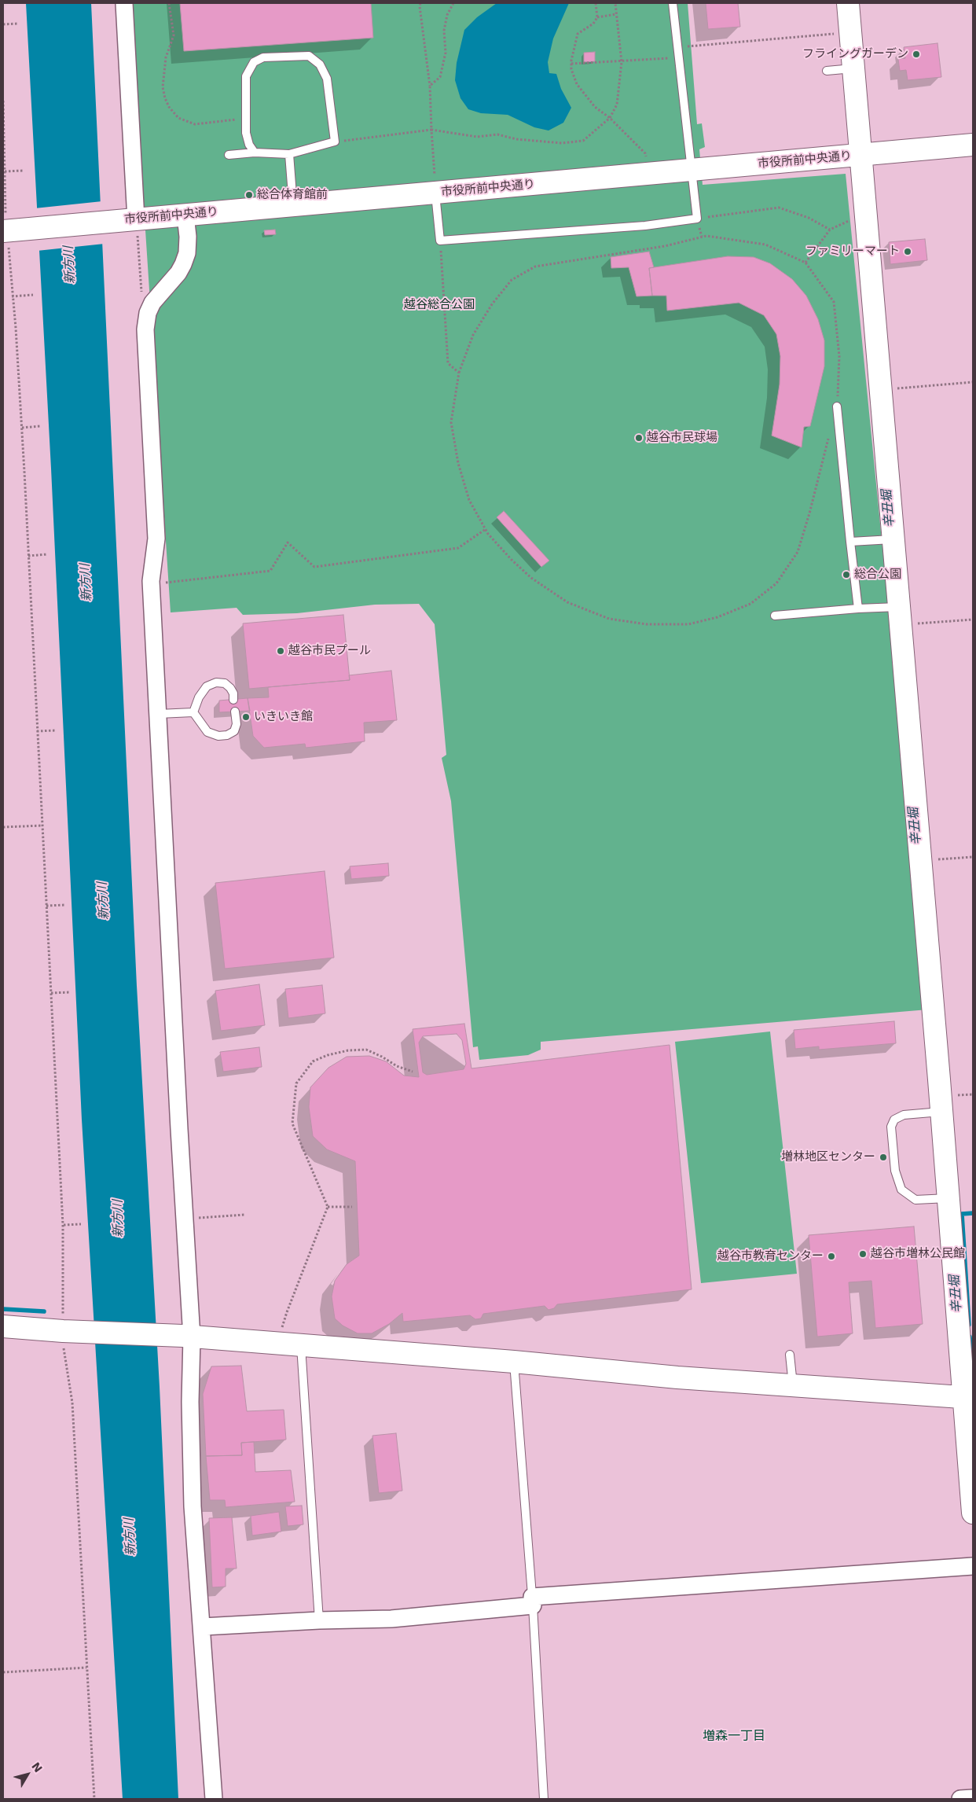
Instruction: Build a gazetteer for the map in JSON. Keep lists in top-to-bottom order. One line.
{"streets":{"street":["市役所前中央通り"]},"districts":["増森一丁目"],"water":["新方川","辛丑堀"],"parks":["越谷総合公園"],"places":["フライングガーデン","総合体育館前","ファミリーマート","越谷市民球場","総合公園","越谷市民プール","いきいき館","増林地区センター","越谷市増林公民館","越谷市教育センター"],"north":"top right"}
